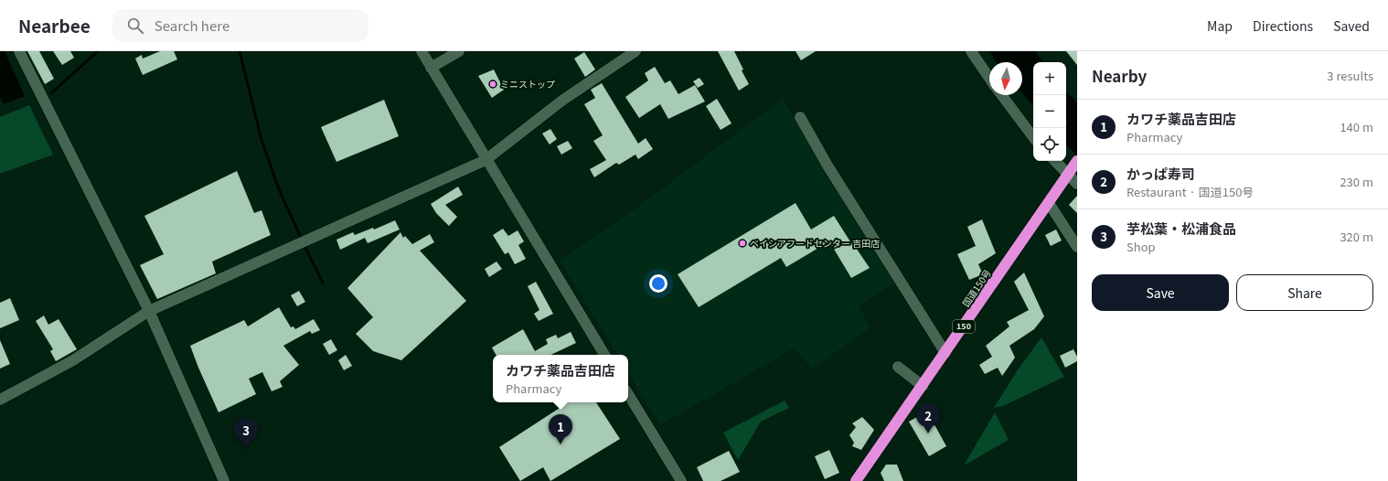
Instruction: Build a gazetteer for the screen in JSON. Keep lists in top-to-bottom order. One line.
{"streets":{"highway":["国道150号","150"]},"places":["ミニストップ","ベイシアフードセンター 吉田店"],"north":"bottom","page":{"header":"Nearbee","search":"Search here","nav":["Map","Directions","Saved"],"heading":["Nearby","3 results"],"map_buttons":["+","−"],"list":[{"mark":"1","name":"カワチ薬品吉田店","note":"Pharmacy","value":"140 m"},{"mark":"2","name":"かっぱ寿司","note":"Restaurant · 国道150号","value":"230 m"},{"mark":"3","name":"芋松葉・松浦食品","note":"Shop","value":"320 m"}],"buttons":["Save","Share"],"popup":["カワチ薬品吉田店","Pharmacy"],"pins":["2","1","3"]}}
